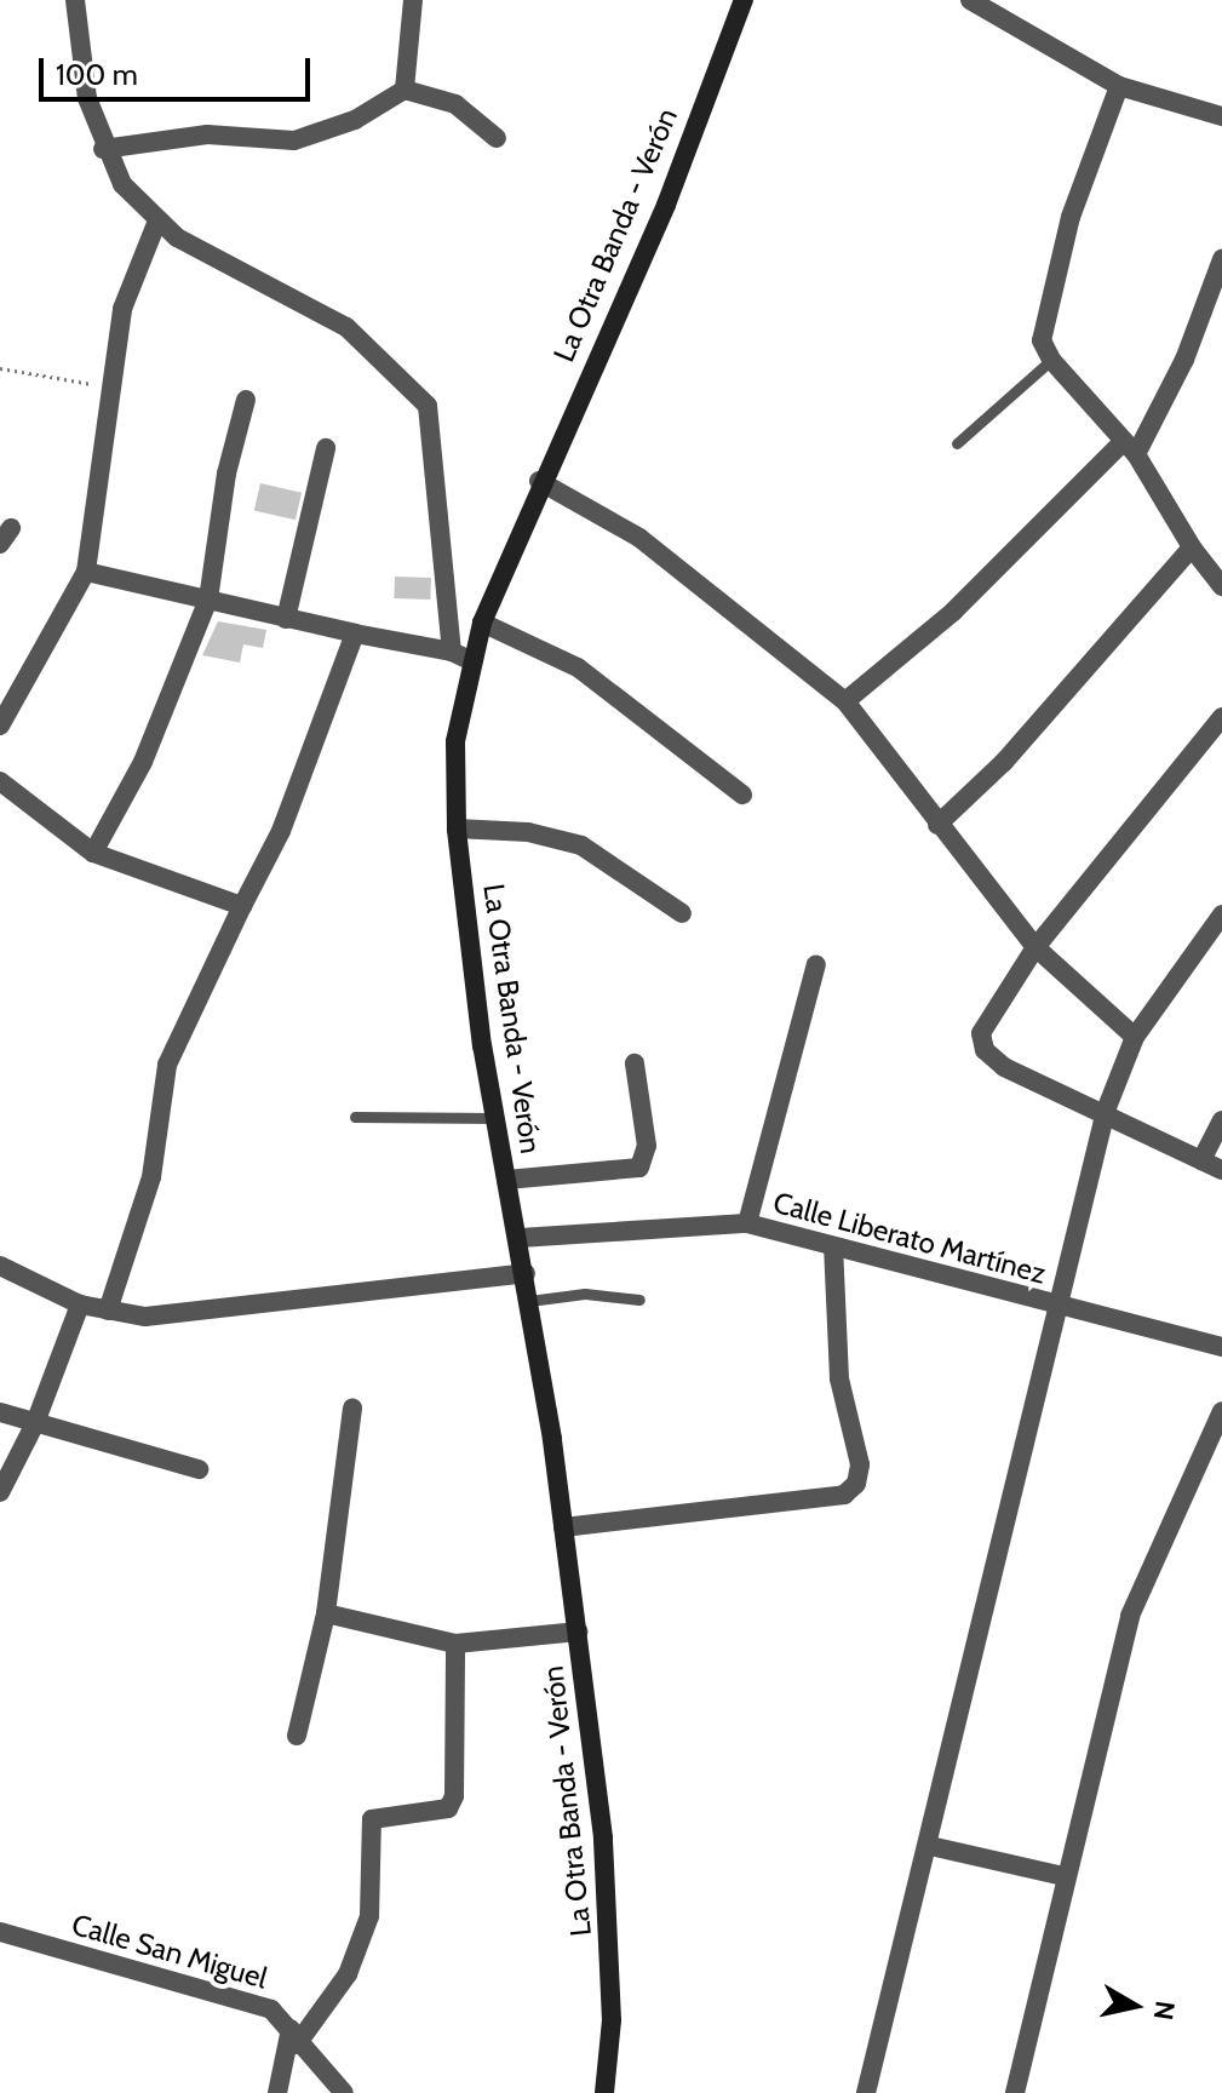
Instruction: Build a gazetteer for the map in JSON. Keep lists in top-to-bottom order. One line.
{"streets":{"main road":["La Otra Banda - Verón"],"street":["Calle Liberato Martínez","Calle San Miguel"]},"crossings":[["La Otra Banda - Verón","Calle Liberato Martínez"]],"scale_bar":"100 m","north":"right"}
